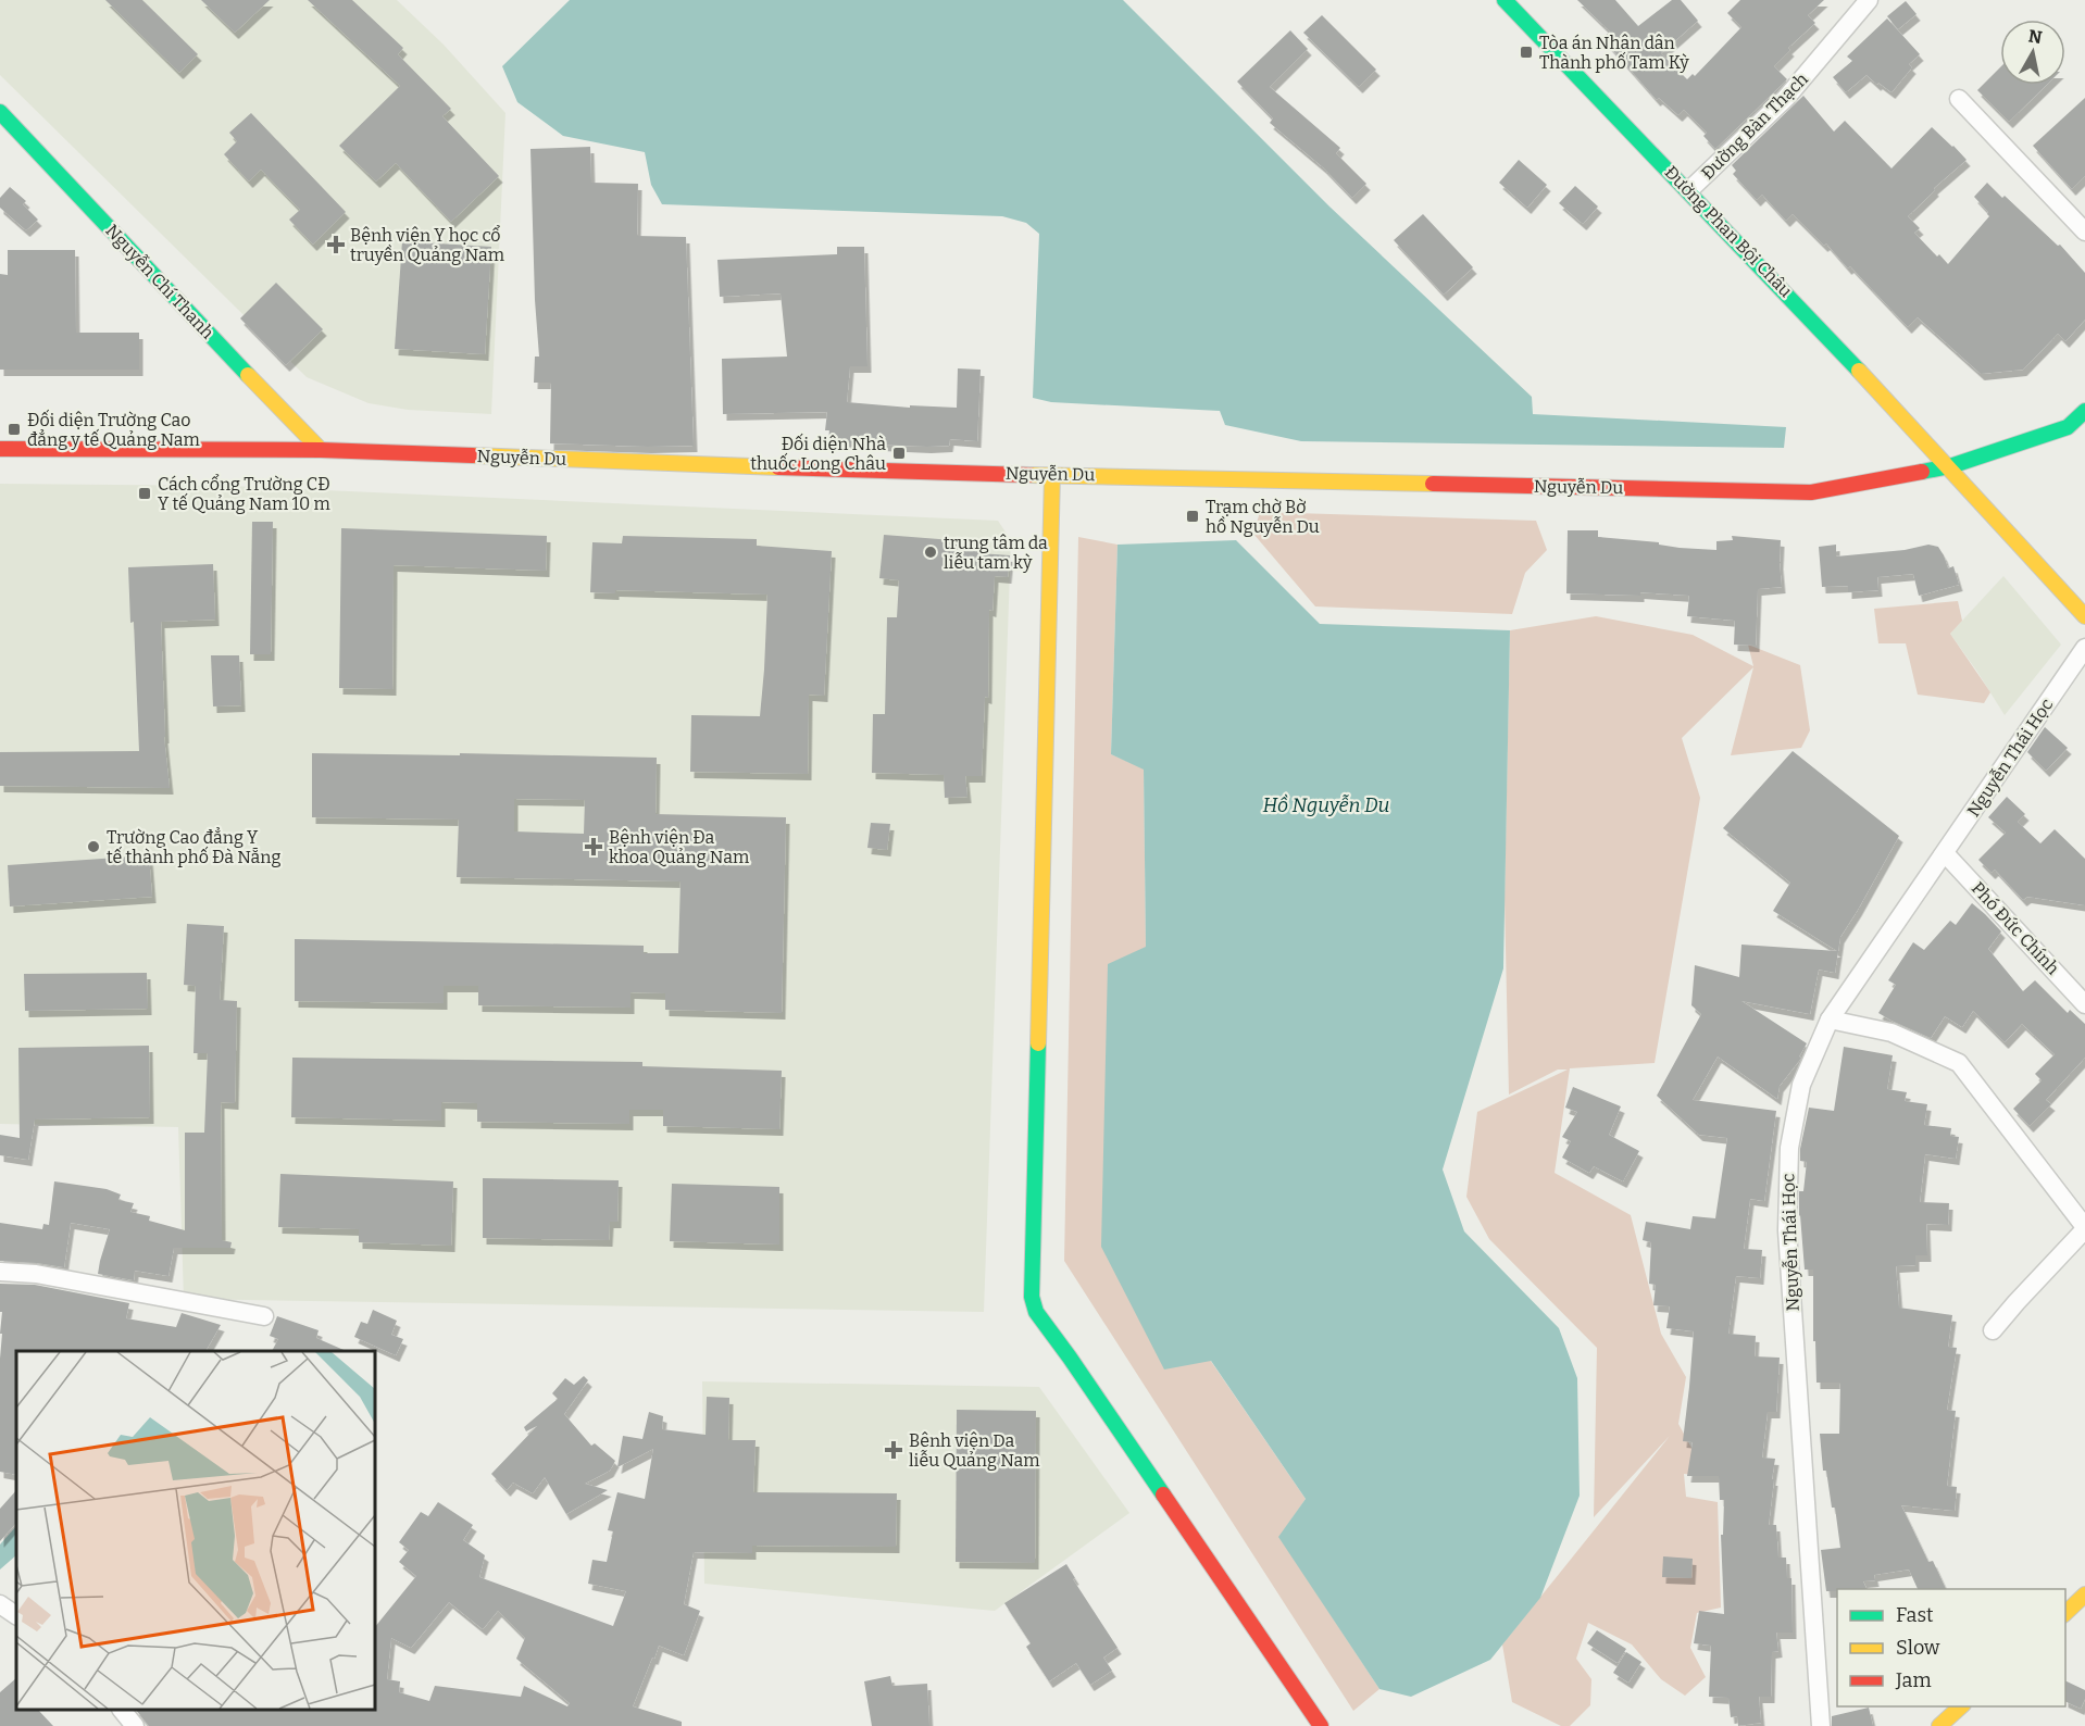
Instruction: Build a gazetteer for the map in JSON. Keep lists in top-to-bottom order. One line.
{"streets":{"street":["Đường Bàn Thạch","Đường Phan Bội Châu","Nguyễn Chí Thanh","Nguyễn Du","Nguyễn Thái Học","Phó Đức Chính"]},"crossings":[["Đường Bàn Thạch","Đường Phan Bội Châu"],["Đường Phan Bội Châu","Nguyễn Du"],["Nguyễn Chí Thanh","Nguyễn Du"],["Nguyễn Thái Học","Phó Đức Chính"]],"water":["Hồ Nguyễn Du"],"places":{"transit":["Tòa án Nhân dân Thành phố Tam Kỳ","Đối diện Trường Cao đẳng y tế Quảng Nam","Đối diện Nhà thuốc Long Châu","Cách cổng Trường CĐ Y tế Quảng Nam 10 m","Trạm chờ Bờ hồ Nguyễn Du"],"health":["Bệnh viện Y học cổ truyền Quảng Nam","Bệnh viện Đa khoa Quảng Nam","Bệnh viện Da liễu Quảng Nam"],"other":["trung tâm da liễu tam kỳ","Trường Cao đẳng Y tế thành phố Đà Nẵng"]},"legend":["Fast","Slow","Jam"],"north":"top"}
